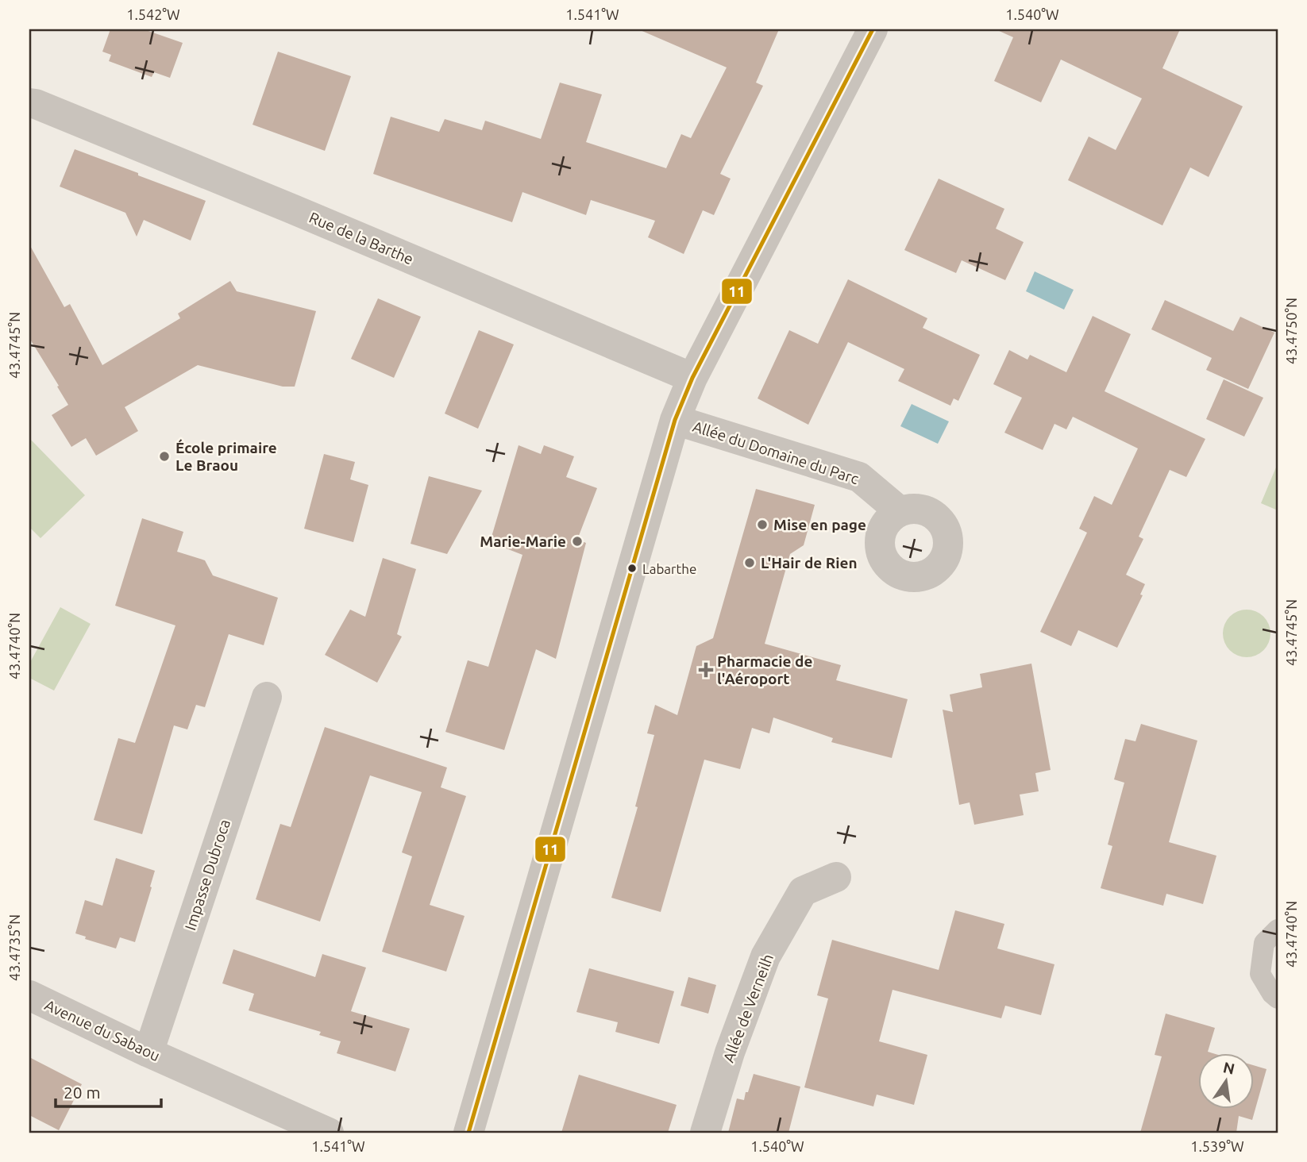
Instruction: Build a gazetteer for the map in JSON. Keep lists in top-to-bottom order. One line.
{"streets":{"street":["Rue de la Barthe","Allée du Domaine du Parc","Impasse Dubroca","Allée de Verneilh","Avenue du Sabaou"]},"crossings":[["Impasse Dubroca","Avenue du Sabaou"]],"places":{"other":["École primaire Le Braou","Mise en page","Marie-Marie","L'Hair de Rien","Labarthe"],"health":["Pharmacie de l'Aéroport"]},"lines":["transit line 11"],"scale_bar":"20 m","north":"top","coordinates":["1.542°W","1.541°W","1.540°W","43.4750°N","43.4745°N","43.4740°N","43.4735°N","1.539°W"]}
